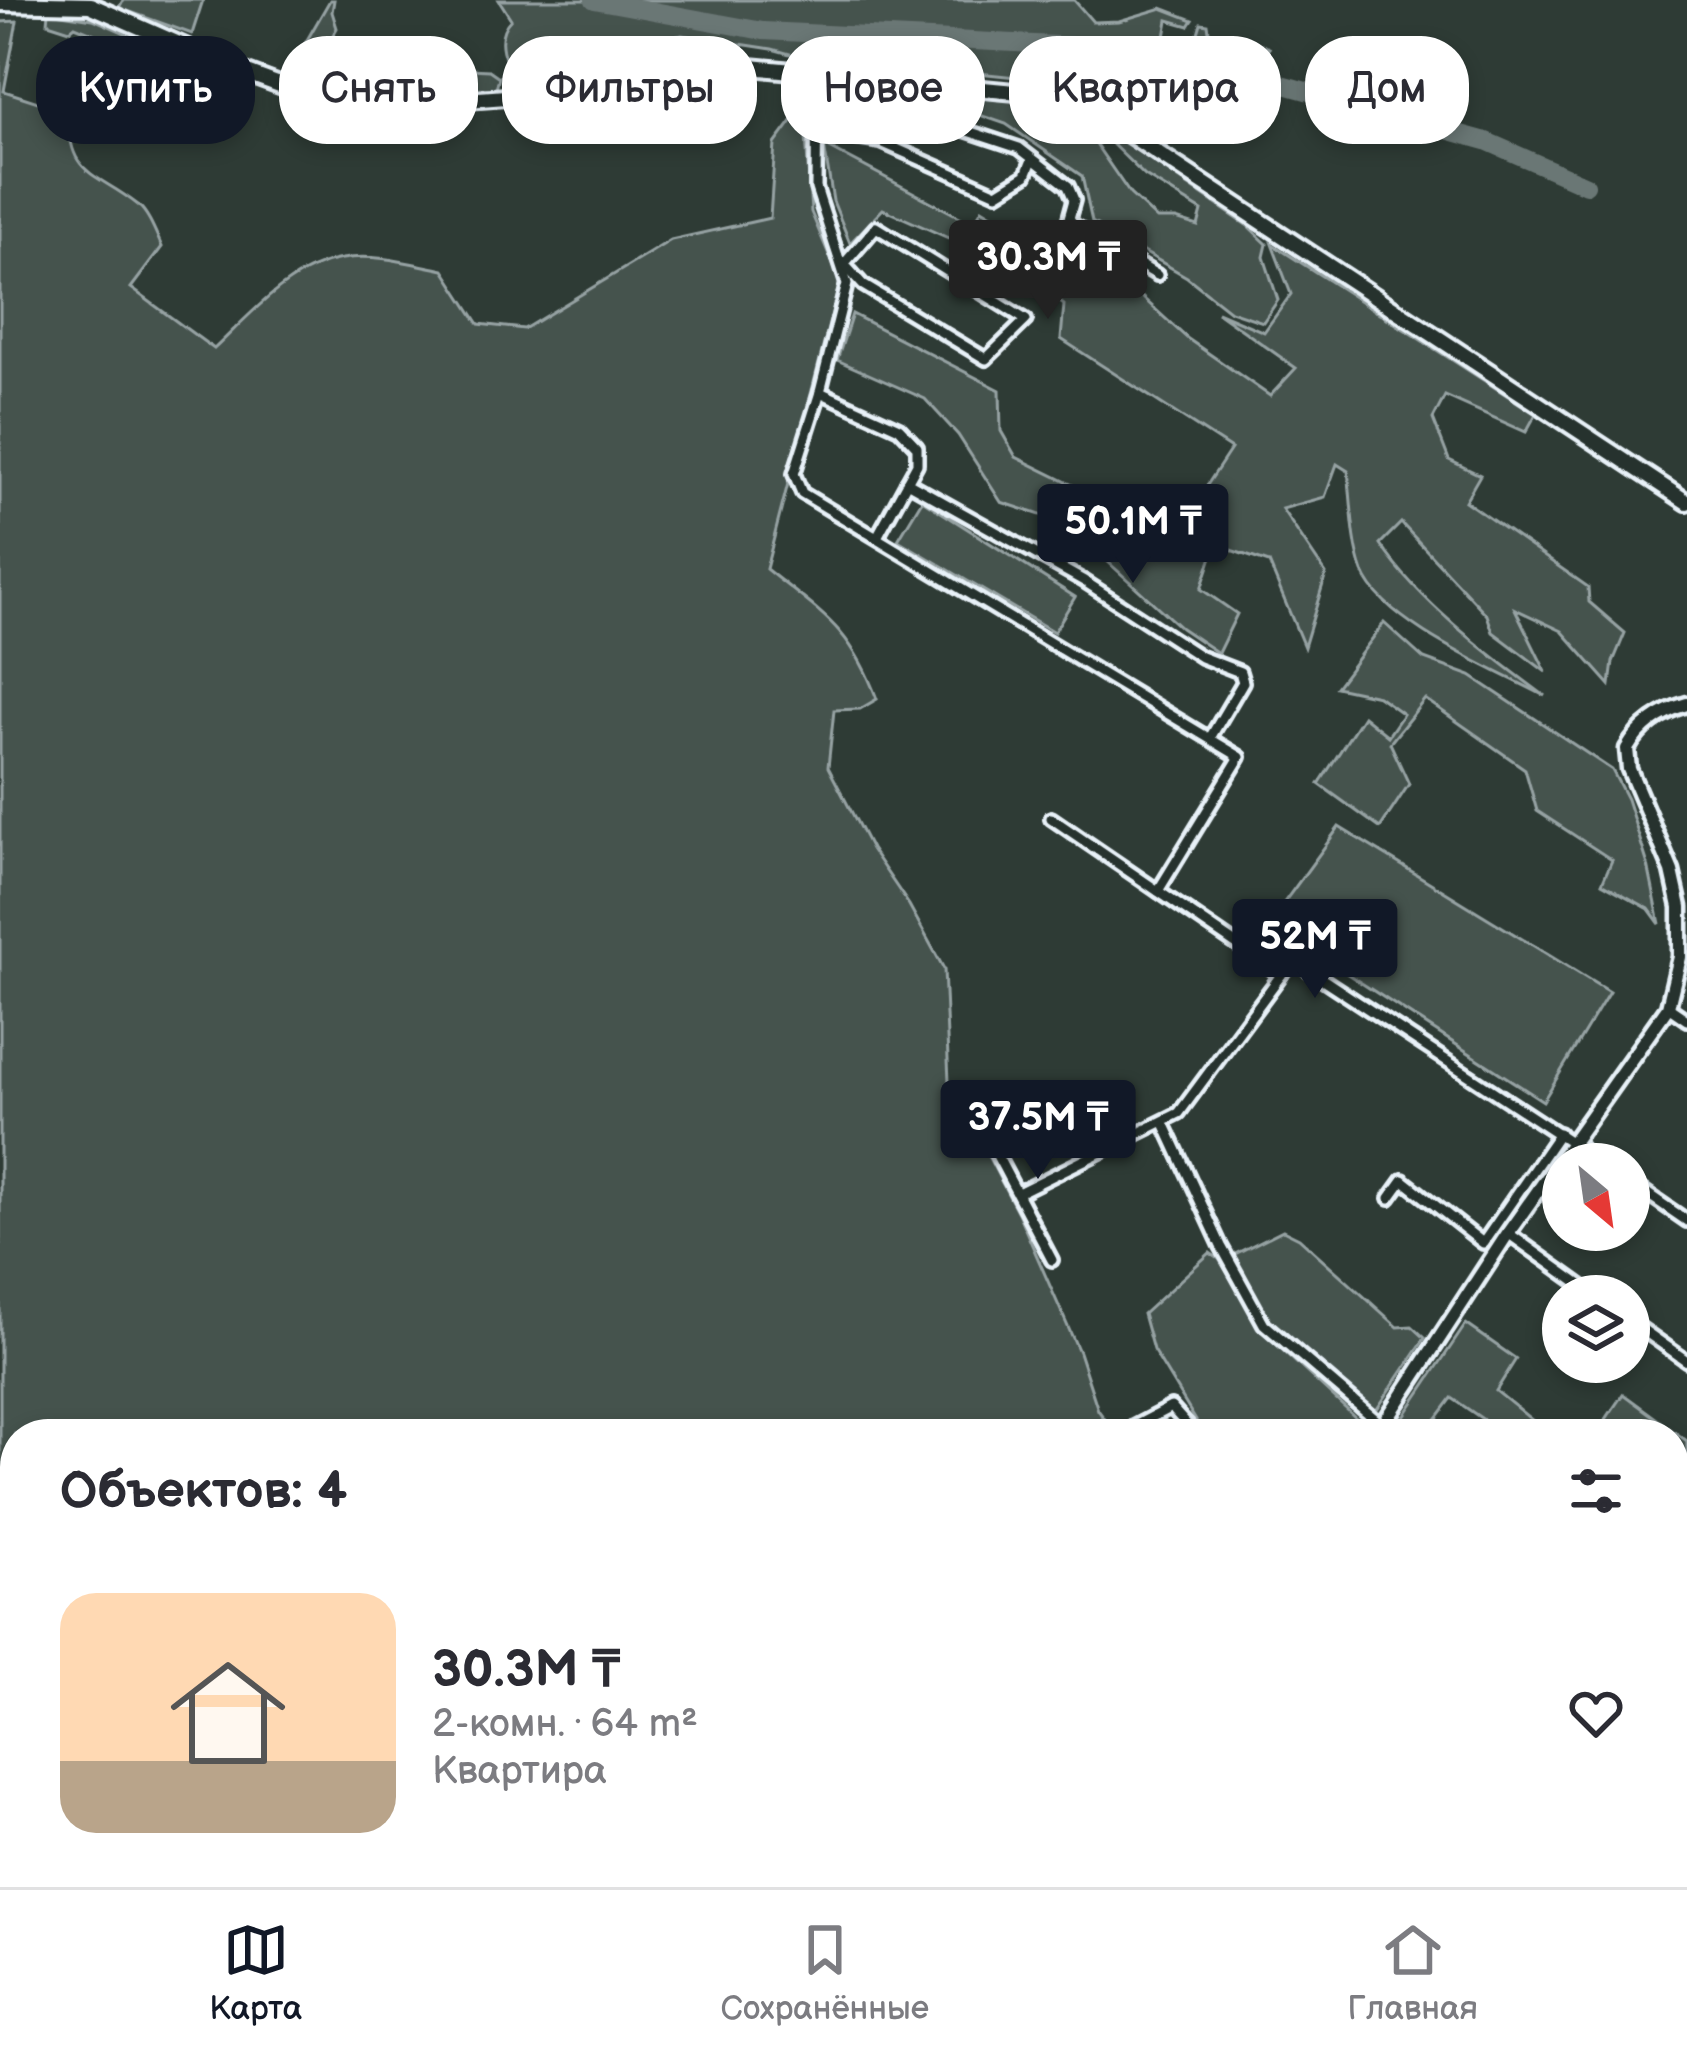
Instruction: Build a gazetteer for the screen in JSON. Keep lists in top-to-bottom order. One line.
{"north":"bottom right","page":{"chip":["Купить","Снять","Фильтры","Новое","Квартира","Дом"],"price":["30.3M ₸","50.1M ₸","52M ₸","37.5M ₸"],"heading":"Объектов: 4","list":[{"name":"30.3M ₸","note":"2-комн. · 64 m² · Квартира"}],"tabs":["Карта","Сохранённые","Главная"]}}
